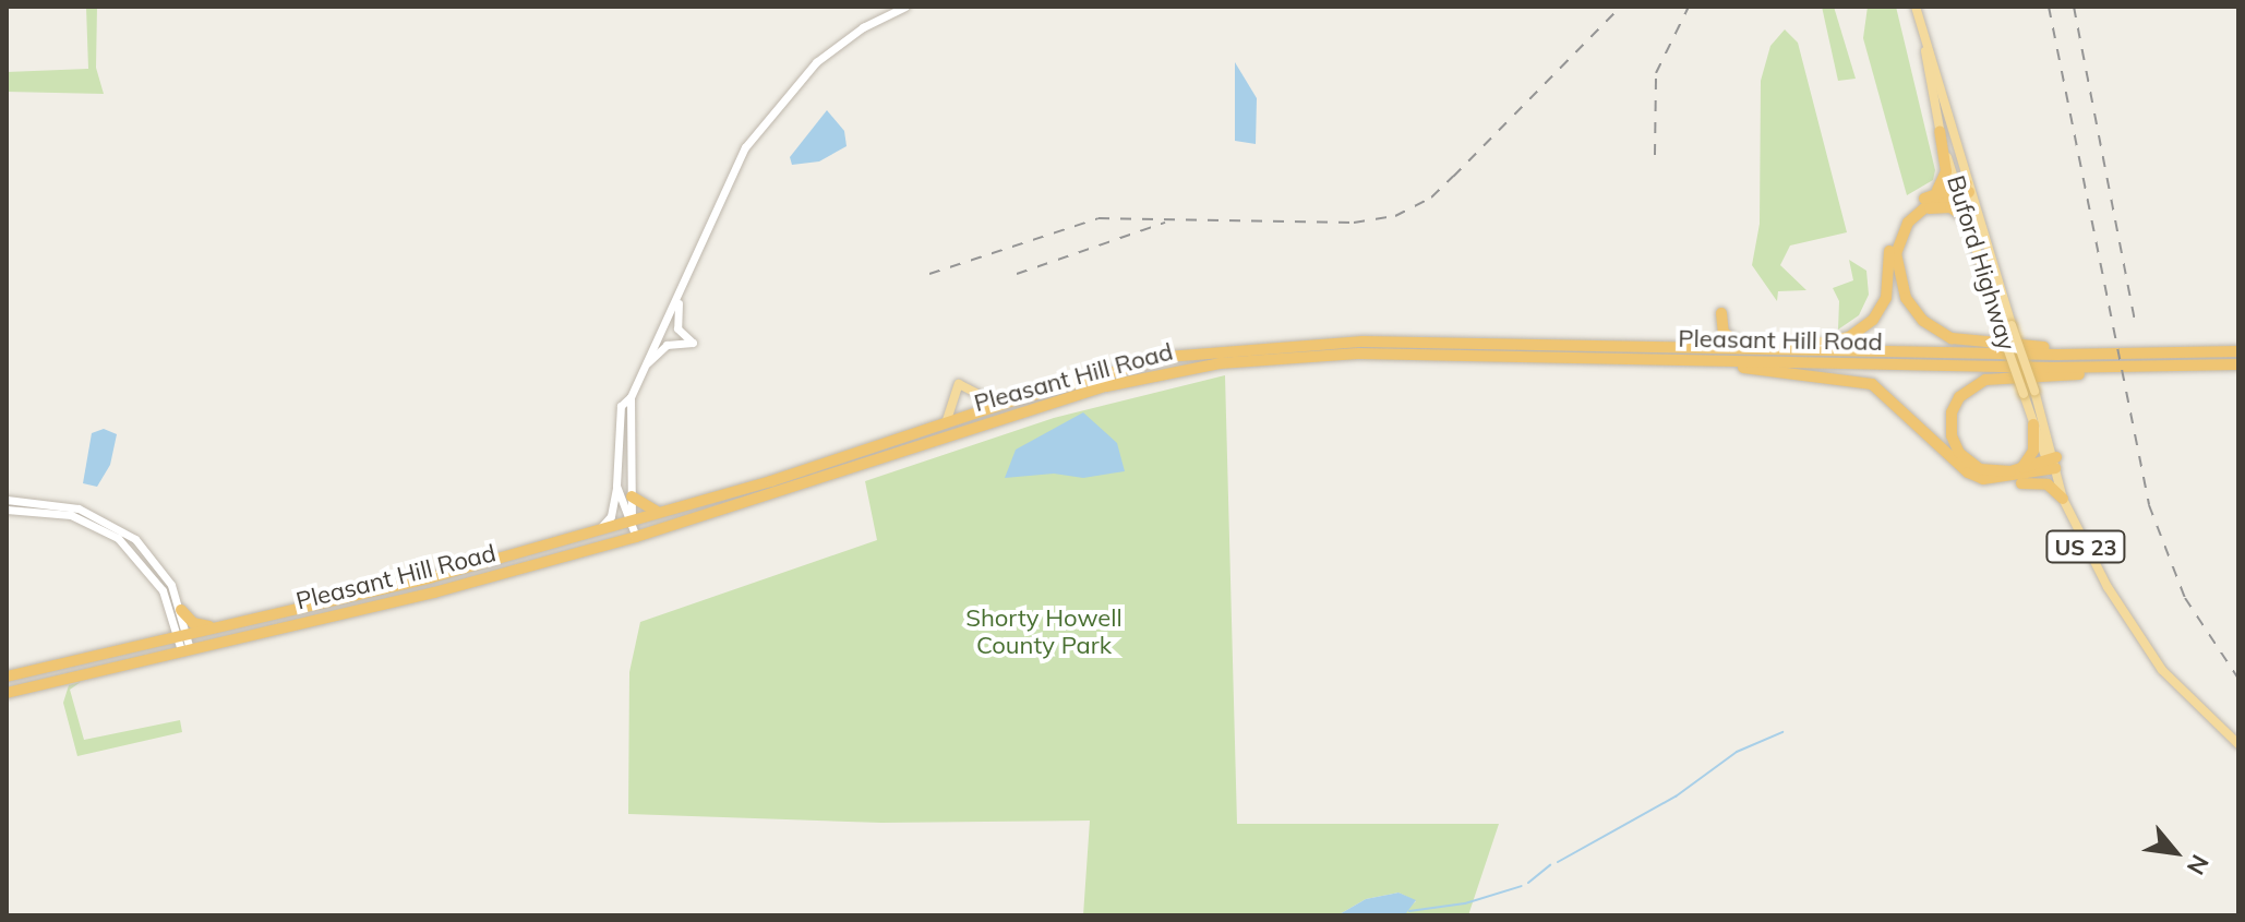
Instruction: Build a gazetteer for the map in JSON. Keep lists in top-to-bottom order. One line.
{"streets":{"highway":["Pleasant Hill Road"],"main road":["Buford Highway","US 23"]},"parks":["Shorty Howell County Park"],"north":"bottom right"}
